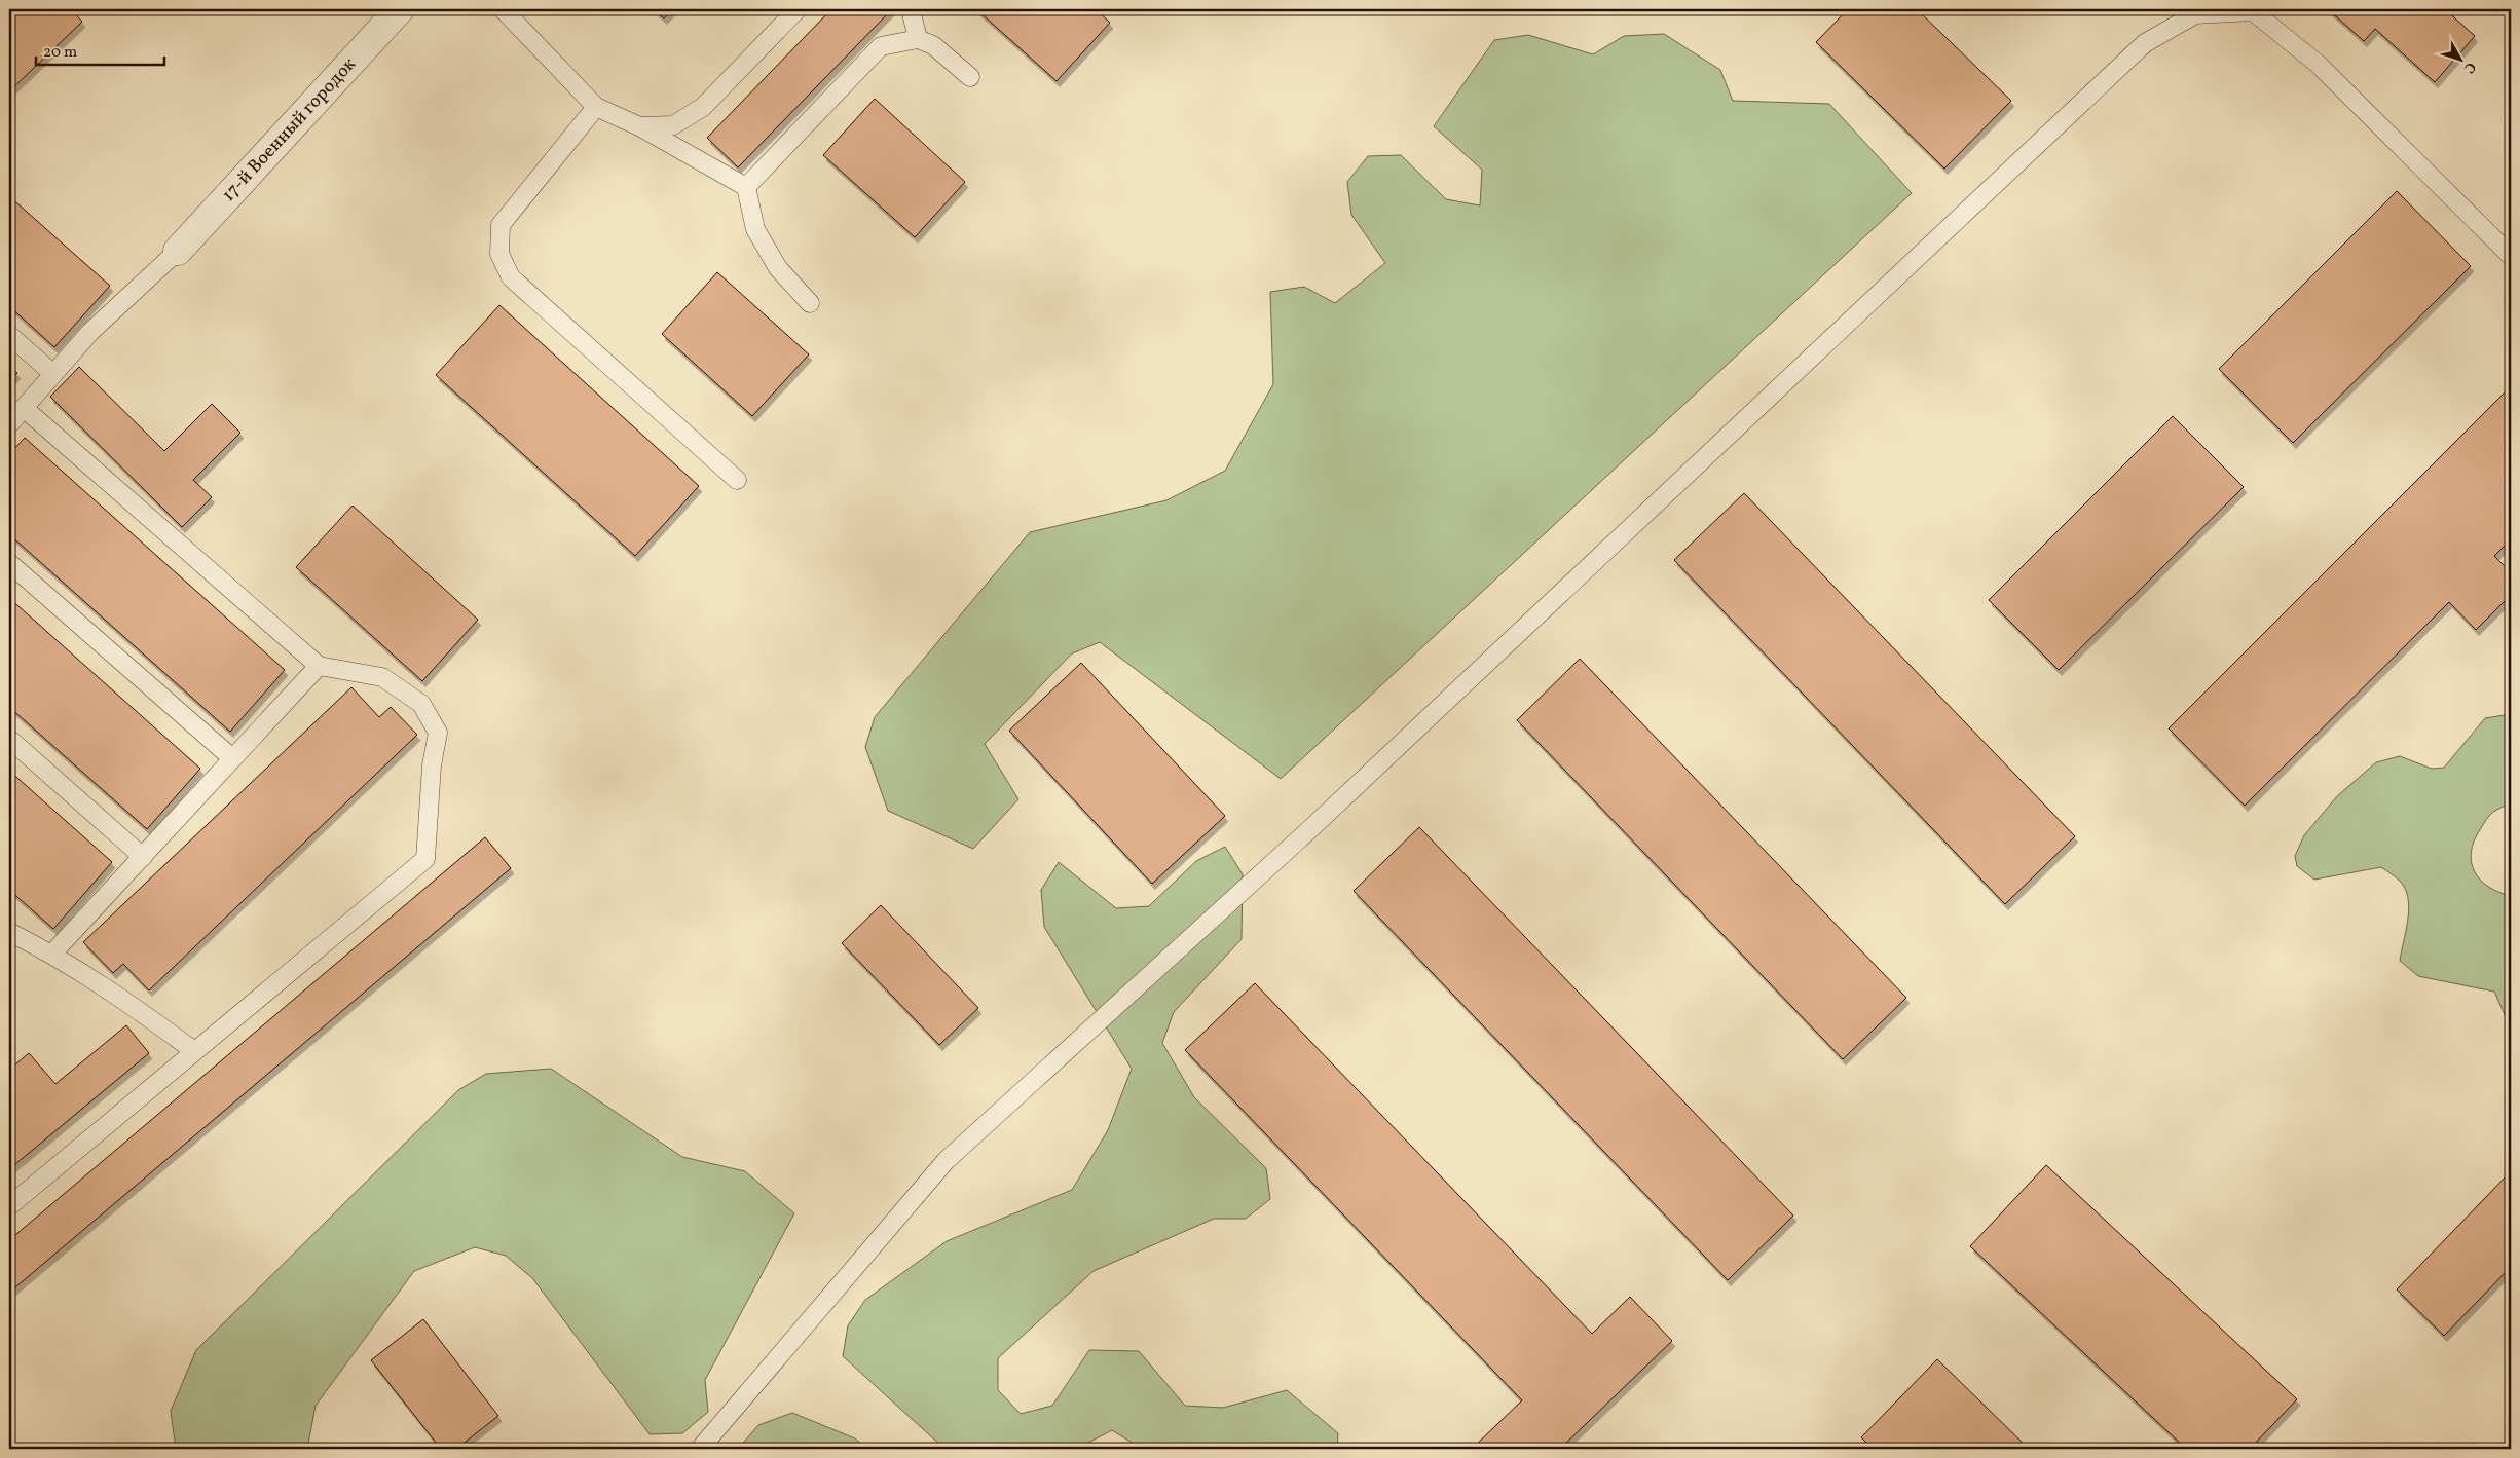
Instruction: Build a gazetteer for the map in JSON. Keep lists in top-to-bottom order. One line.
{"streets":{"street":["17-й Военный городок"]},"scale_bar":"20 m","north":"bottom right"}
